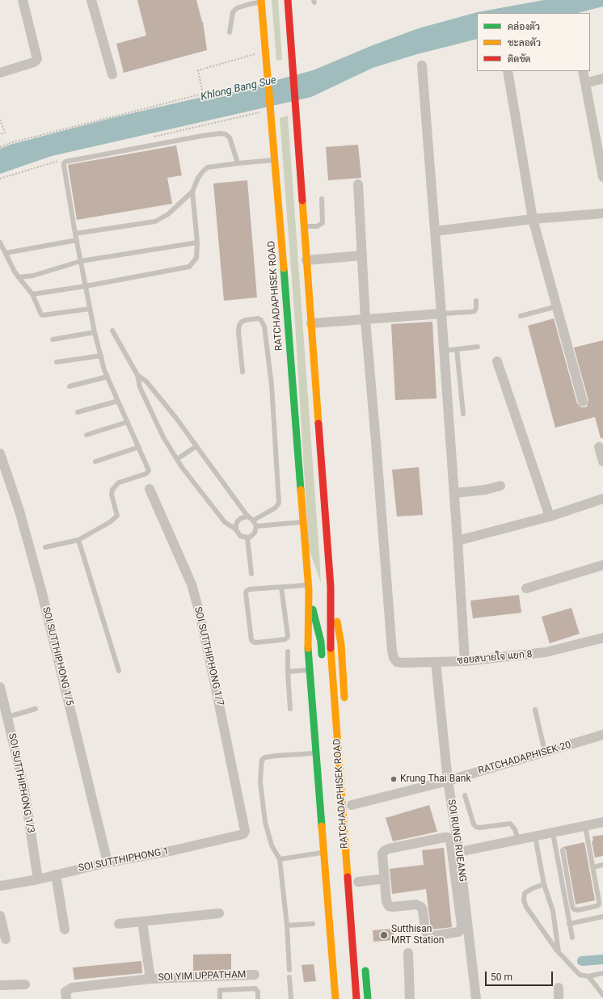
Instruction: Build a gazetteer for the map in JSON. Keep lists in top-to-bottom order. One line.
{"streets":{"main road":["RATCHADAPHISEK ROAD"],"street":["SOI SUTTHIPHONG 1/5","SOI SUTTHIPHONG 1/7","ซอยสบายใจ แยก 8","RATCHADAPHISEK 20","SOI SUTTHIPHONG 1/3","SOI RUNG RUEANG","SOI SUTTHIPHONG 1","SOI YIM UPPATHAM"]},"crossings":[["SOI SUTTHIPHONG 1/5","SOI SUTTHIPHONG 1"],["SOI SUTTHIPHONG 1/7","SOI SUTTHIPHONG 1"],["ซอยสบายใจ แยก 8","SOI RUNG RUEANG"],["RATCHADAPHISEK 20","SOI RUNG RUEANG"],["SOI SUTTHIPHONG 1/3","SOI SUTTHIPHONG 1"]],"water":["Khlong Bang Sue"],"places":["Krung Thai Bank","Sutthisan MRT Station"],"legend":["คล่องตัว","ชะลอตัว","ติดขัด"],"scale_bar":"50 m"}
